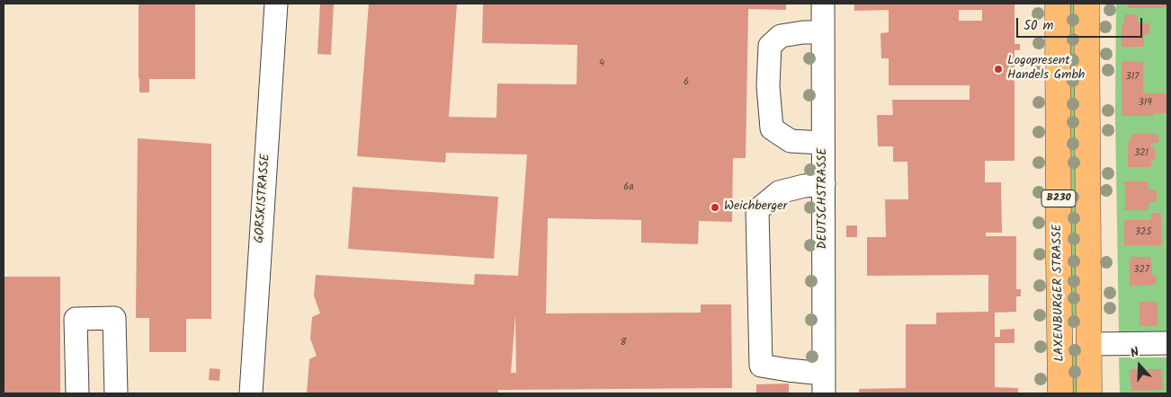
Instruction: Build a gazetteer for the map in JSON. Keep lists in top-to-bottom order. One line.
{"streets":{"main road":["B230","LAXENBURGER STRASSE"],"street":["GORSKISTRASSE","DEUTSCHSTRASSE"]},"places":["Logopresent Handels Gmbh","Weichberger"],"house_numbers":["4","317","6","319","321","6a","325","327","8"],"scale_bar":"50 m","north":"top"}
